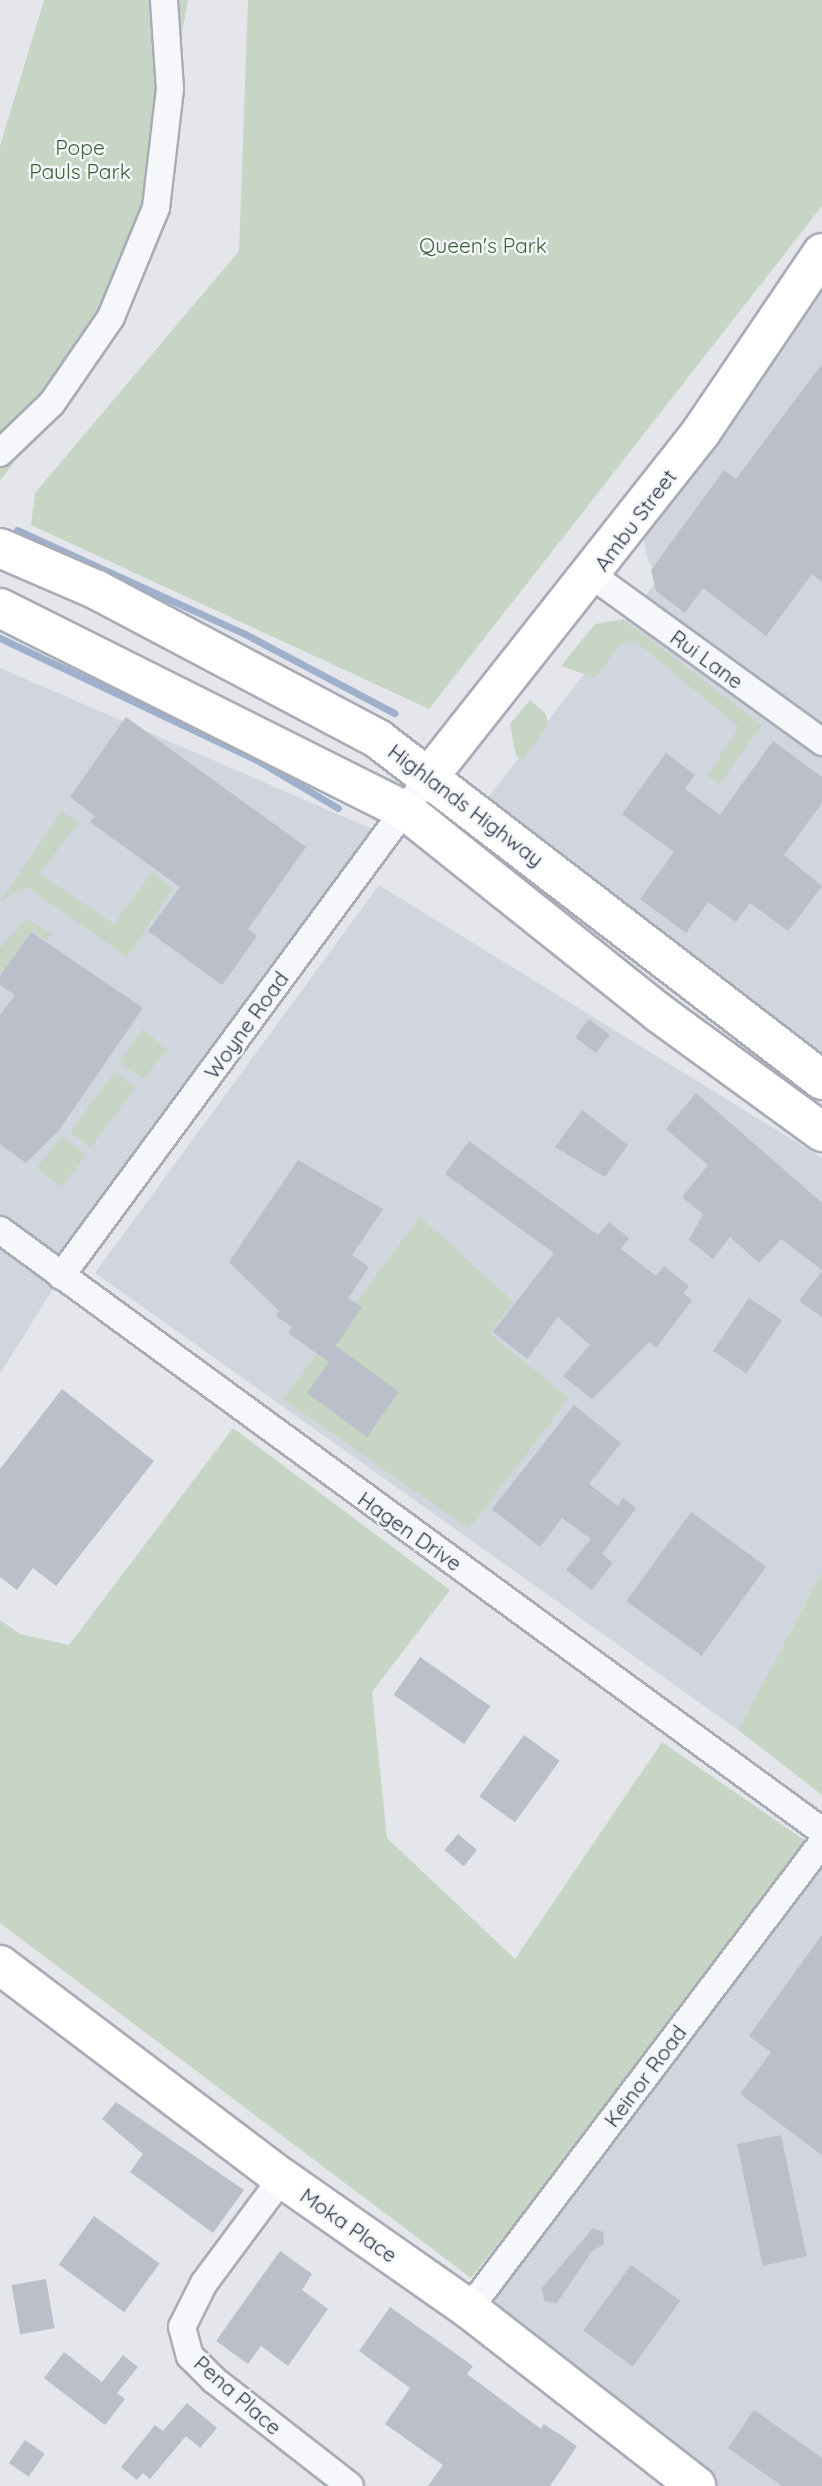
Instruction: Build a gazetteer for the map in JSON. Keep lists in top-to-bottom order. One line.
{"streets":{"main road":["Ambu Street","Highlands Highway","Moka Place"],"street":["Rui Lane","Woyne Road","Hagen Drive","Keinor Road","Pena Place"]},"crossings":[["Ambu Street","Rui Lane"],["Ambu Street","Highlands Highway"],["Ambu Street","Woyne Road"],["Highlands Highway","Woyne Road"],["Woyne Road","Hagen Drive"],["Keinor Road","Moka Place"],["Moka Place","Pena Place"]],"parks":["Pope Pauls Park","Queen's Park"]}
